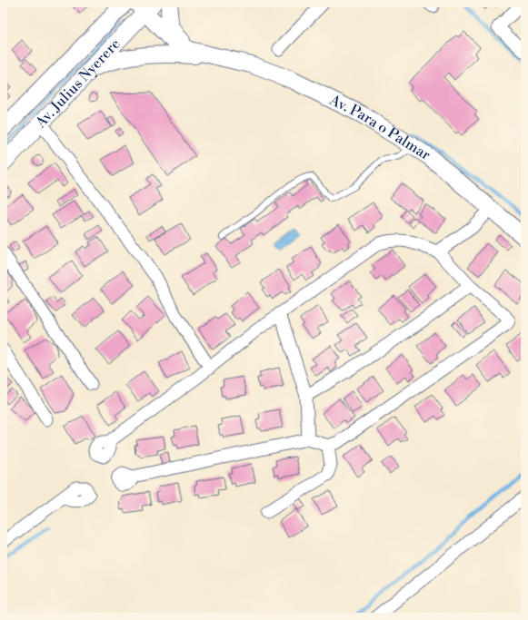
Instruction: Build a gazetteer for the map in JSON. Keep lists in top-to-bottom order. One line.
{"streets":{"main road":["Av. Julius Nyerere","Av. Para o Palmar"]}}
